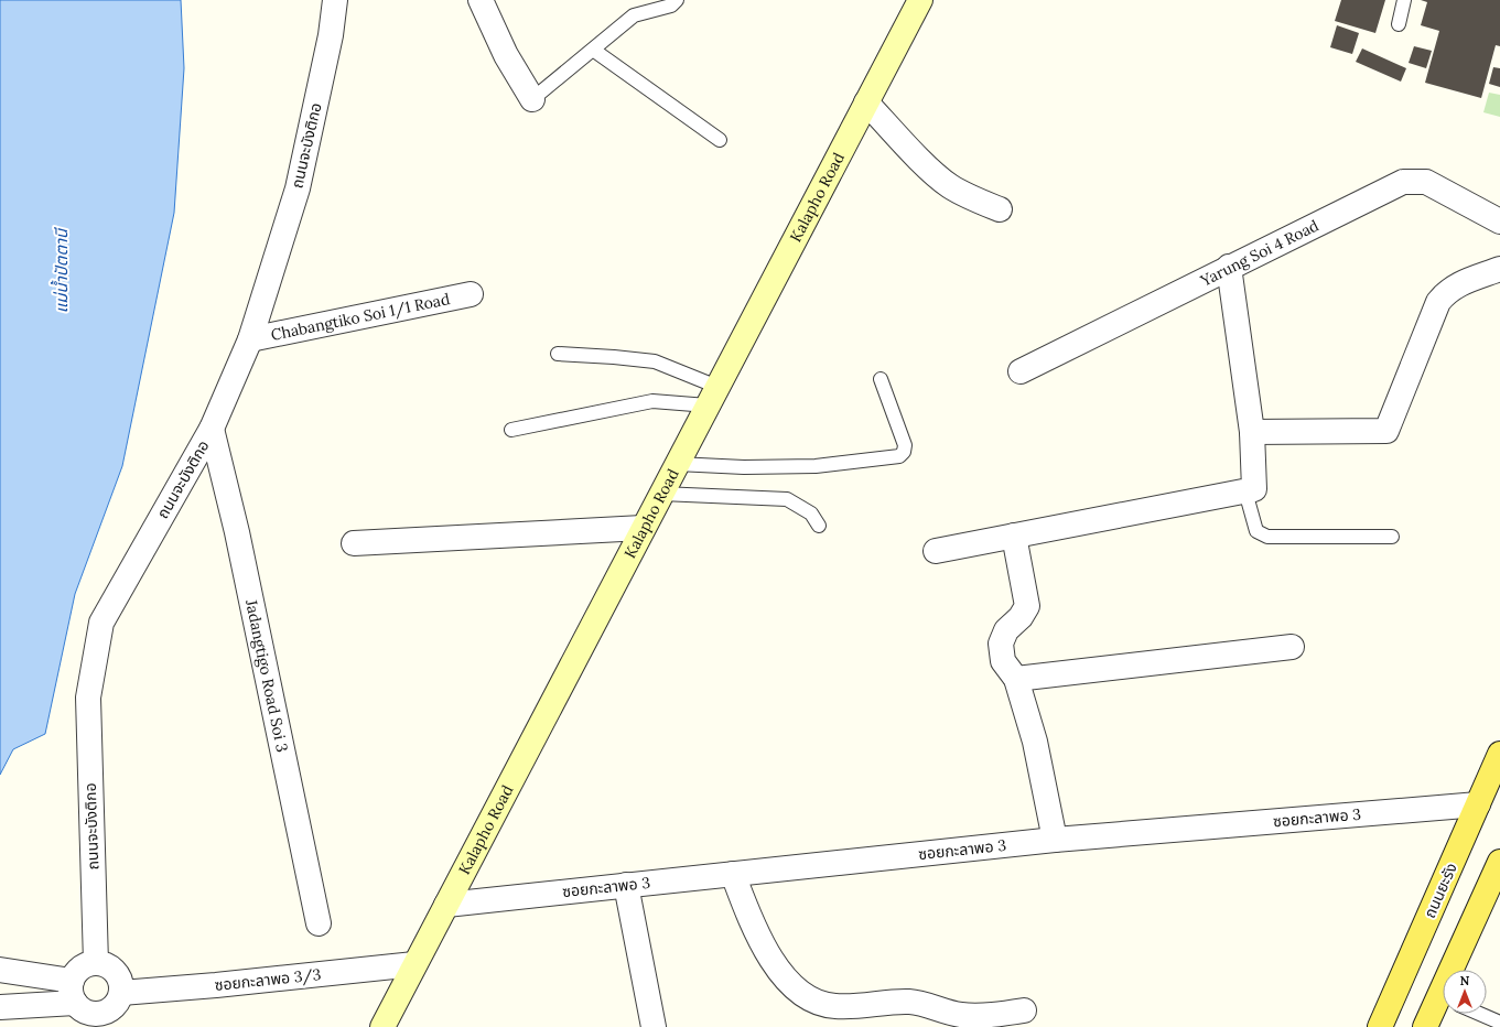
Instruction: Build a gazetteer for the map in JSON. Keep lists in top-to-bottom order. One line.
{"streets":{"main road":["ถนนยะรัง"],"street":["ถนนจะบังติกอ","Kalapho Road","Yarung Soi 4 Road","Chabangtiko Soi 1/1 Road","Jadangtigo Road Soi 3","ซอยกะลาพอ 3","ซอยกะลาพอ 3/3"]},"crossings":[["ถนนจะบังติกอ","Chabangtiko Soi 1/1 Road"],["ถนนจะบังติกอ","Jadangtigo Road Soi 3"],["ถนนจะบังติกอ","ซอยกะลาพอ 3/3"],["Kalapho Road","ซอยกะลาพอ 3"],["Kalapho Road","ซอยกะลาพอ 3/3"],["ซอยกะลาพอ 3","ถนนยะรัง"]],"water":["แม่น้ำปัตตานี"],"north":"top"}
